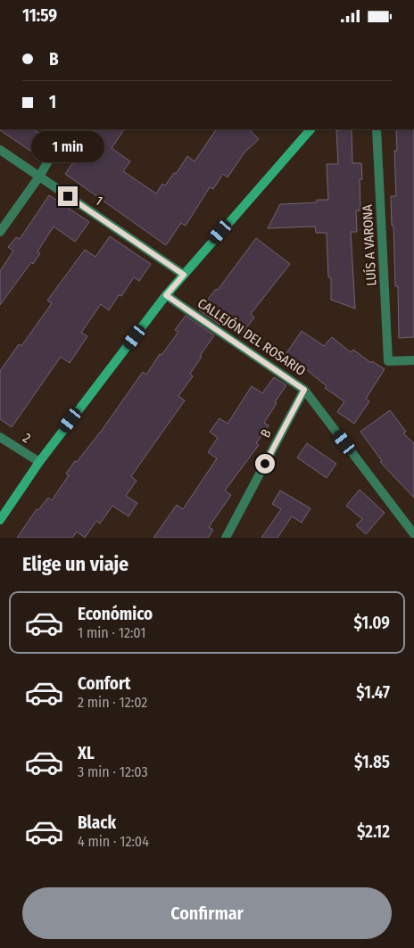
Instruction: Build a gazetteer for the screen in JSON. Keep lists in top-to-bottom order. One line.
{"streets":{"street":["1","LUÍS A VARONA","CALLEJÓN DEL ROSARIO","B","2"]},"crossings":[["CALLEJÓN DEL ROSARIO","B"]],"page":{"status":"11:59","banner":["B","1"],"bubble":"1 min","heading":"Elige un viaje","list":[{"name":"Económico","note":"1 min · 12:01","value":"$1.09"},{"name":"Confort","note":"2 min · 12:02","value":"$1.47"},{"name":"XL","note":"3 min · 12:03","value":"$1.85"},{"name":"Black","note":"4 min · 12:04","value":"$2.12"}],"buttons":"Confirmar"}}
